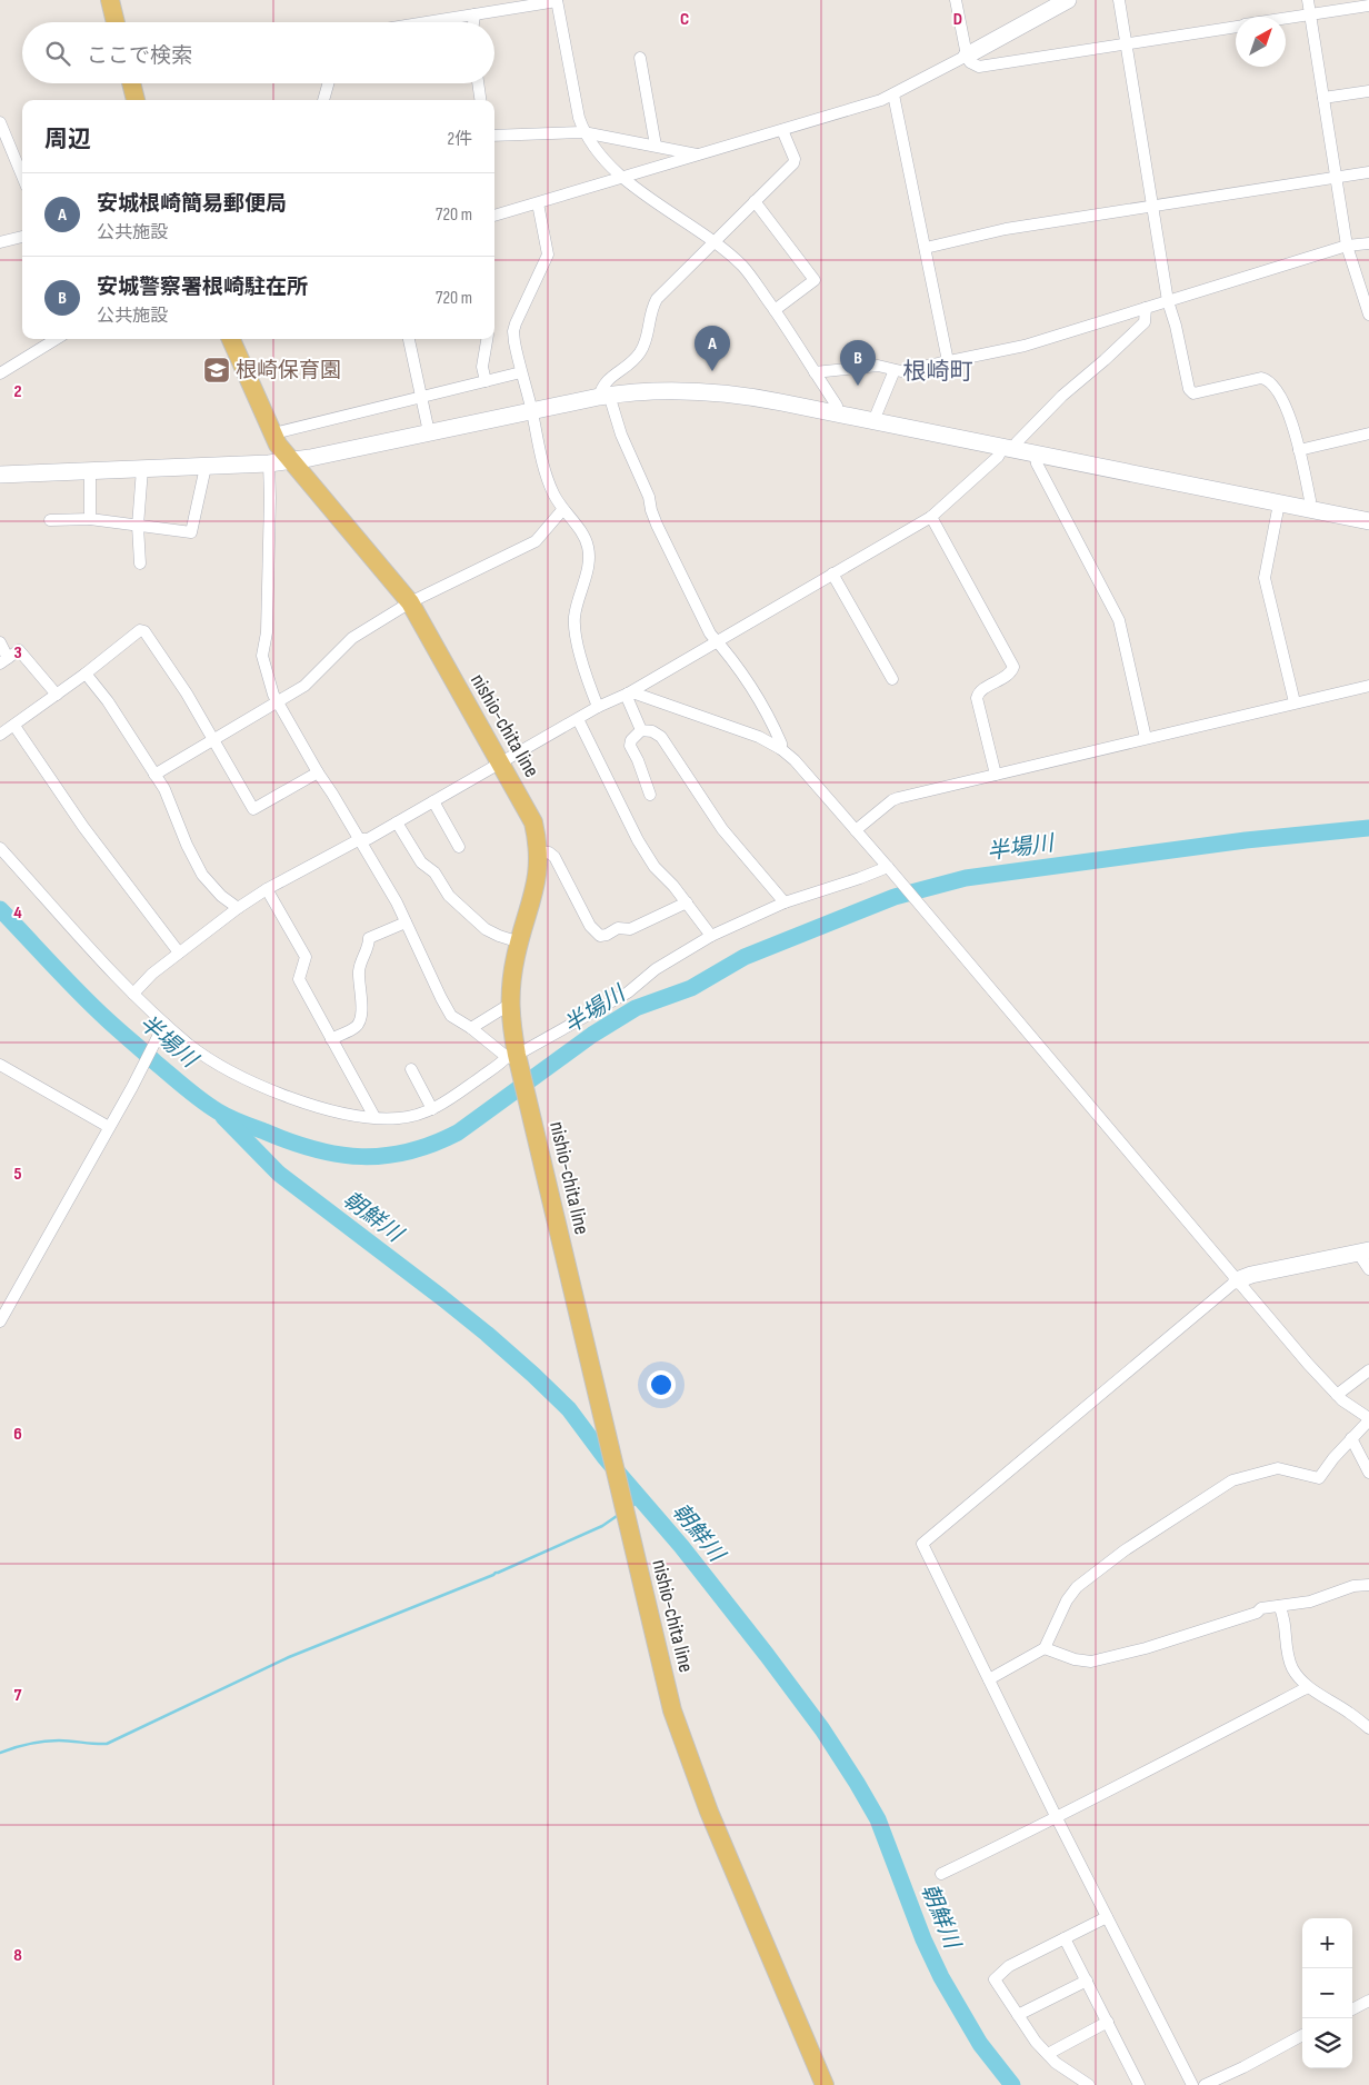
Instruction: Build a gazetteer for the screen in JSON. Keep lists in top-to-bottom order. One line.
{"streets":{"main road":["nishio-chita line"]},"districts":["根崎町"],"water":["半場川","朝鮮川"],"places":{"school or university":["根崎保育園"]},"north":"top right","page":{"search":"ここで検索","heading":["周辺","2件"],"list":[{"mark":"A","name":"安城根崎簡易郵便局","note":"公共施設","value":"720 m"},{"mark":"B","name":"安城警察署根崎駐在所","note":"公共施設","value":"720 m"}],"pins":["A","B"],"map_buttons":["+","−"]},"grid":{"columns":["C","D"],"rows":["2","3","4","5","6","7","8"]}}
